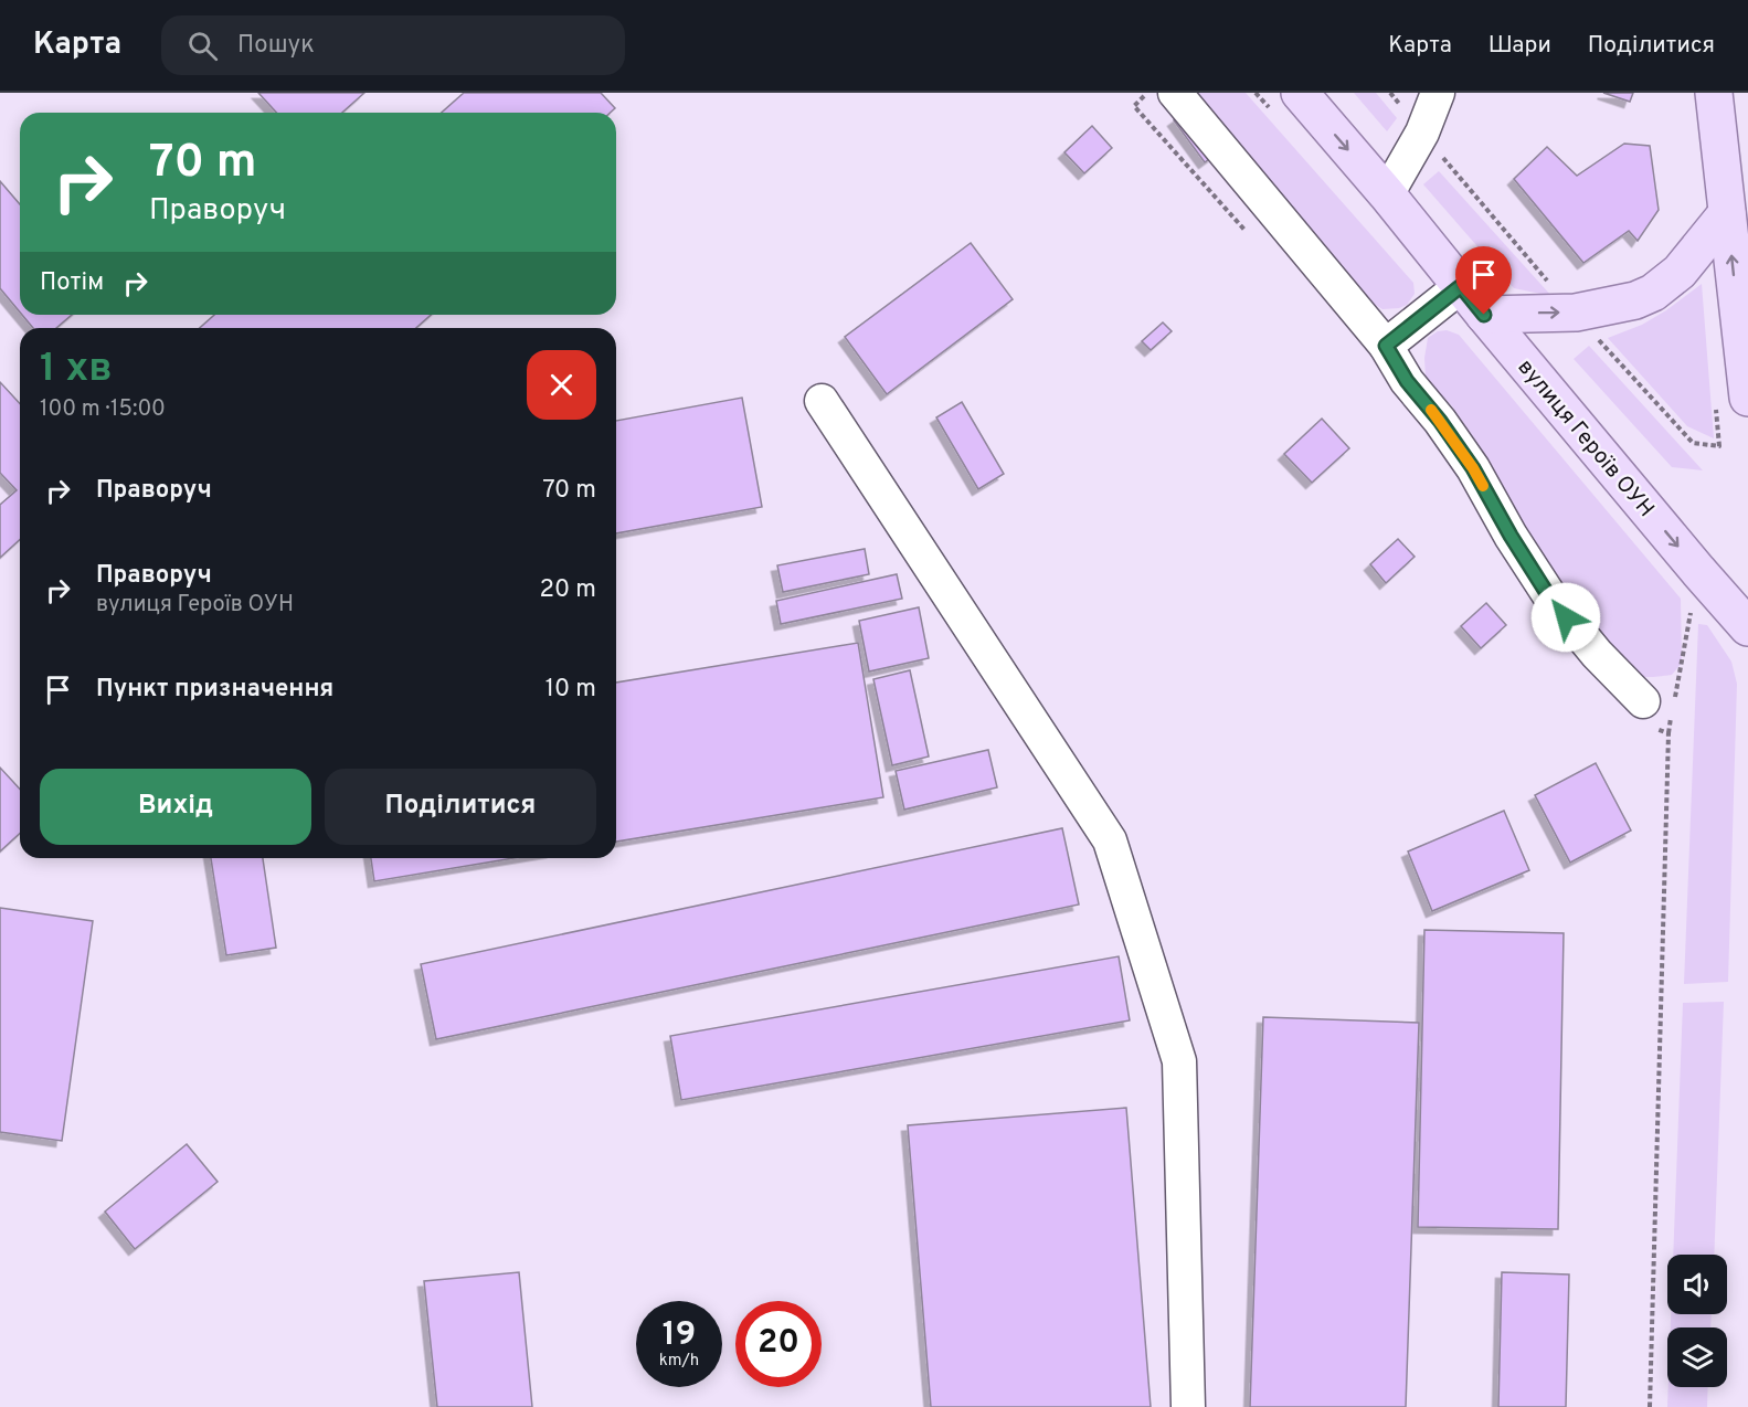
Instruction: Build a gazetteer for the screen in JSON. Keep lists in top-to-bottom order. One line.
{"streets":{"main road":["вулиця Героїв ОУН"]},"one_way":["вулиця Героїв ОУН"],"page":{"header":"Карта","search":"Пошук","nav":["Карта","Шари","Поділитися"],"turn":["70 m","Праворуч"],"then":"Потім","heading":["1 хв","100 m · 15:00"],"list":[{"name":"Праворуч","value":"70 m"},{"name":"Праворуч","note":"вулиця Героїв ОУН","value":"20 m"},{"name":"Пункт призначення","value":"10 m"}],"buttons":["Вихід","Поділитися"],"speed":"19 km/h","limit":"20"}}
